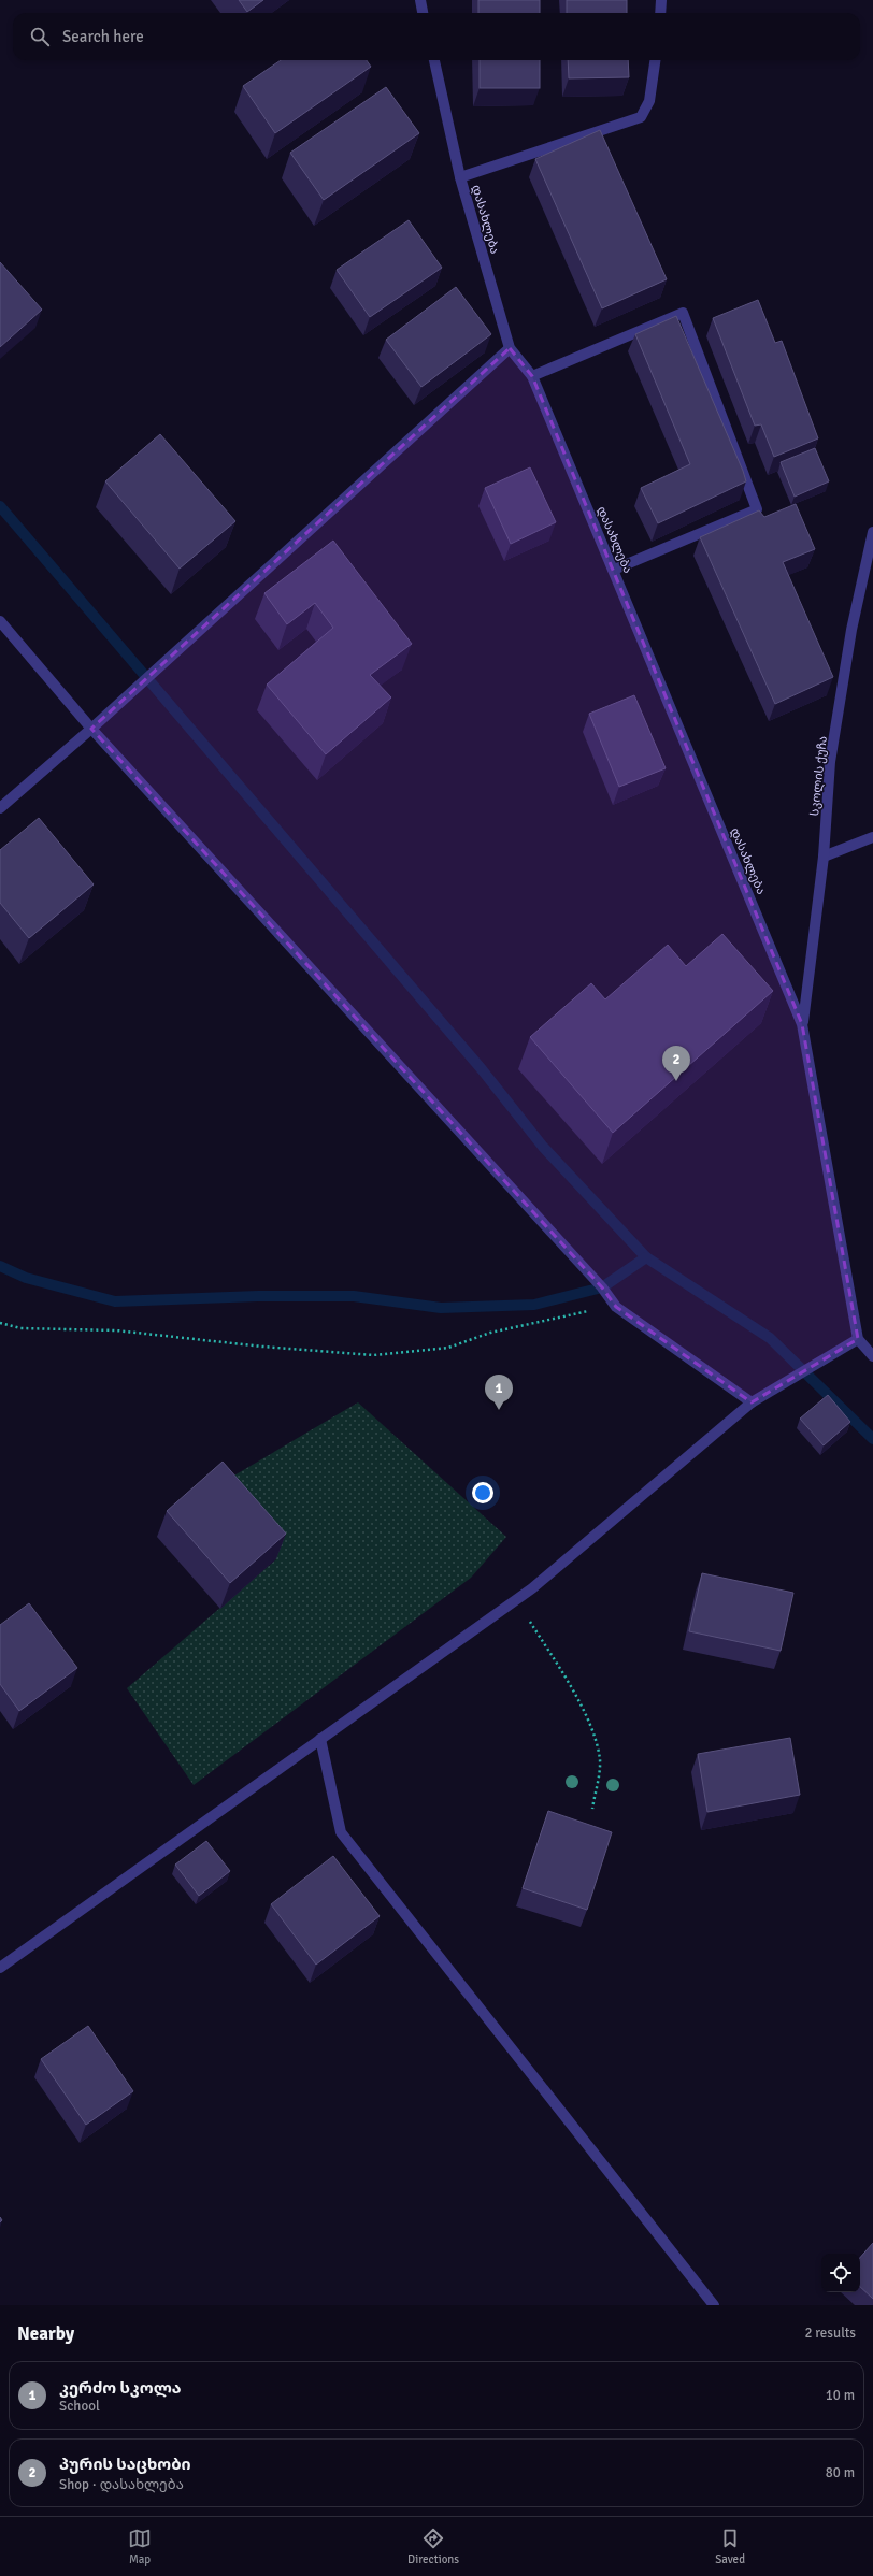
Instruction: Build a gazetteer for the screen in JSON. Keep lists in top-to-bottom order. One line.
{"streets":{"street":["დასახლება","სკოლის ქუჩა"]},"crossings":[["დასახლება","სკოლის ქუჩა"]],"page":{"search":"Search here","pins":["2","1"],"heading":["Nearby","2 results"],"list":[{"mark":"1","name":"კერძო სკოლა","note":"School","value":"10 m"},{"mark":"2","name":"პურის საცხობი","note":"Shop · დასახლება","value":"80 m"}],"nav":["Map","Directions","Saved"]}}
